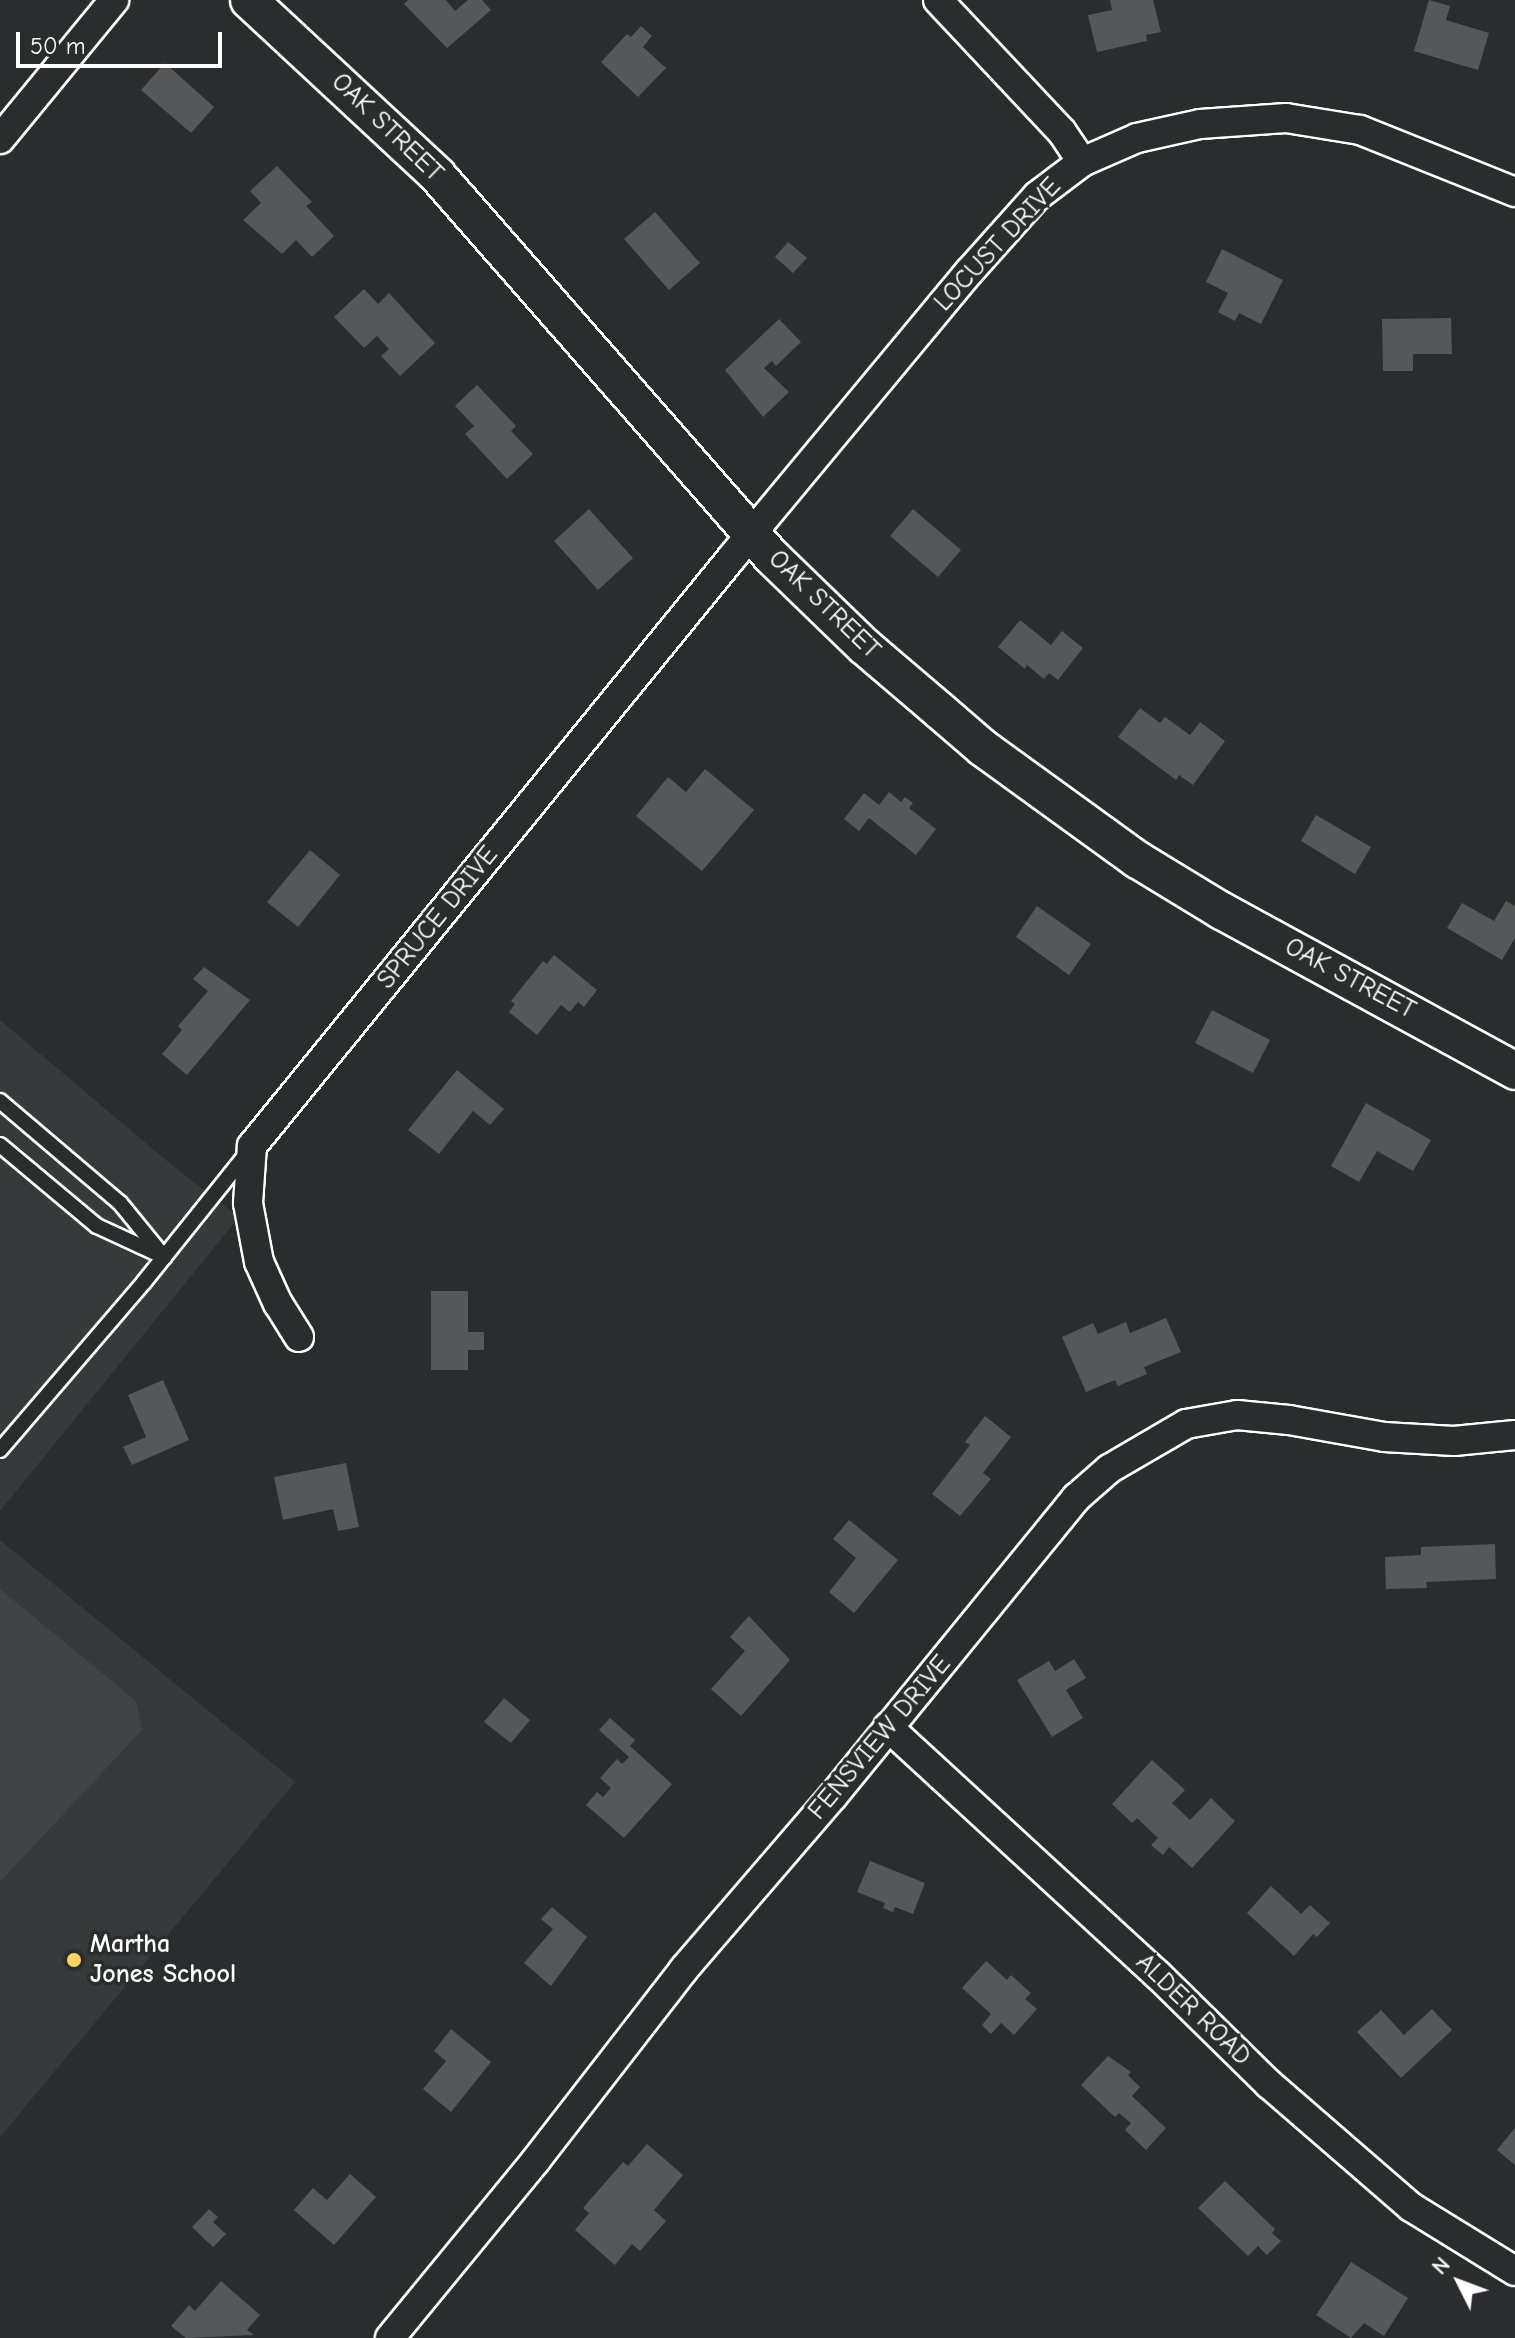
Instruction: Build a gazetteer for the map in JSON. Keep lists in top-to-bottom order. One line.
{"streets":{"street":["OAK STREET","LOCUST DRIVE","SPRUCE DRIVE","FENSVIEW DRIVE","ALDER ROAD"]},"crossings":[["OAK STREET","LOCUST DRIVE"],["OAK STREET","SPRUCE DRIVE"],["LOCUST DRIVE","SPRUCE DRIVE"],["FENSVIEW DRIVE","ALDER ROAD"]],"places":["Martha Jones School"],"scale_bar":"50 m","north":"top left"}
